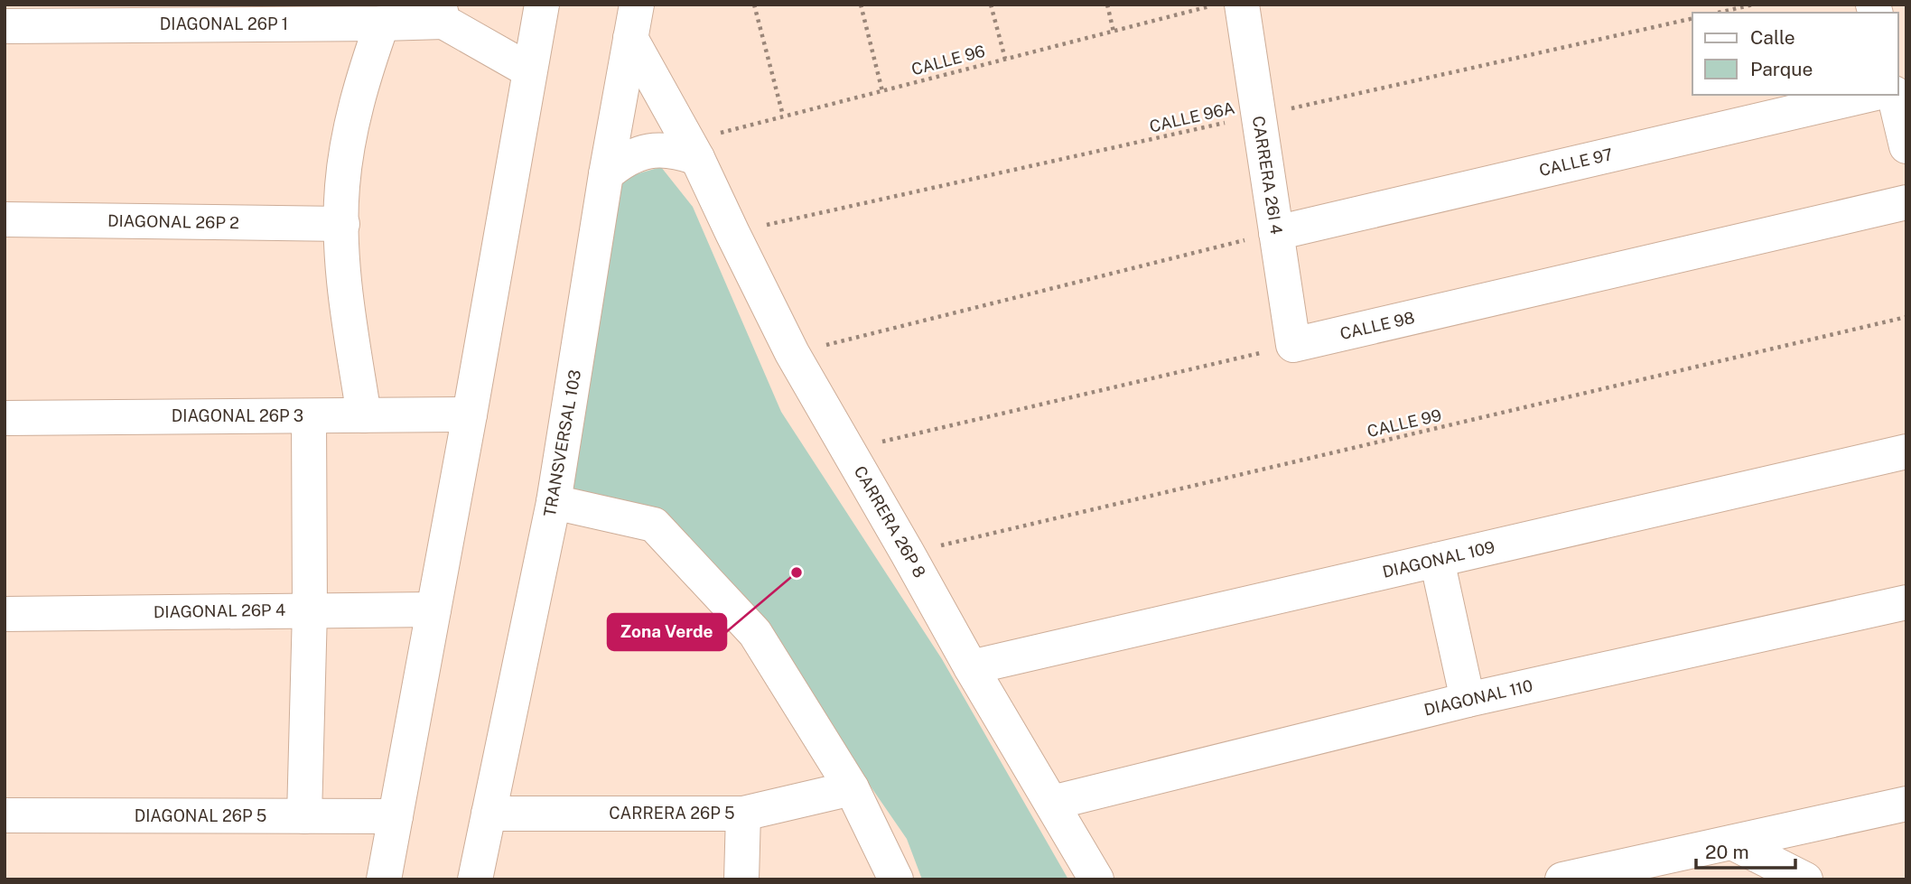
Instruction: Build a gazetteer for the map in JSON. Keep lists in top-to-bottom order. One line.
{"streets":{"street":["DIAGONAL 26P 1","CALLE 97","CARRERA 26I 4","DIAGONAL 26P 2","CALLE 98","DIAGONAL 26P 3","TRANSVERSAL 103","CARRERA 26P 8","DIAGONAL 109","DIAGONAL 26P 4","DIAGONAL 110","CARRERA 26P 5","DIAGONAL 26P 5"],"path":["CALLE 96","CALLE 96A","CALLE 99"]},"crossings":[["CALLE 96","CARRERA 26P 8"],["CALLE 96A","CARRERA 26I 4"],["CALLE 96A","CARRERA 26P 8"],["CALLE 97","CARRERA 26I 4"],["CARRERA 26I 4","CALLE 98"],["CALLE 99","CARRERA 26P 8"],["TRANSVERSAL 103","CARRERA 26P 8"],["TRANSVERSAL 103","CARRERA 26P 5"],["CARRERA 26P 8","DIAGONAL 109"],["CARRERA 26P 8","DIAGONAL 110"]],"places":["Zona Verde"],"legend":["Calle","Parque"],"scale_bar":"20 m"}
